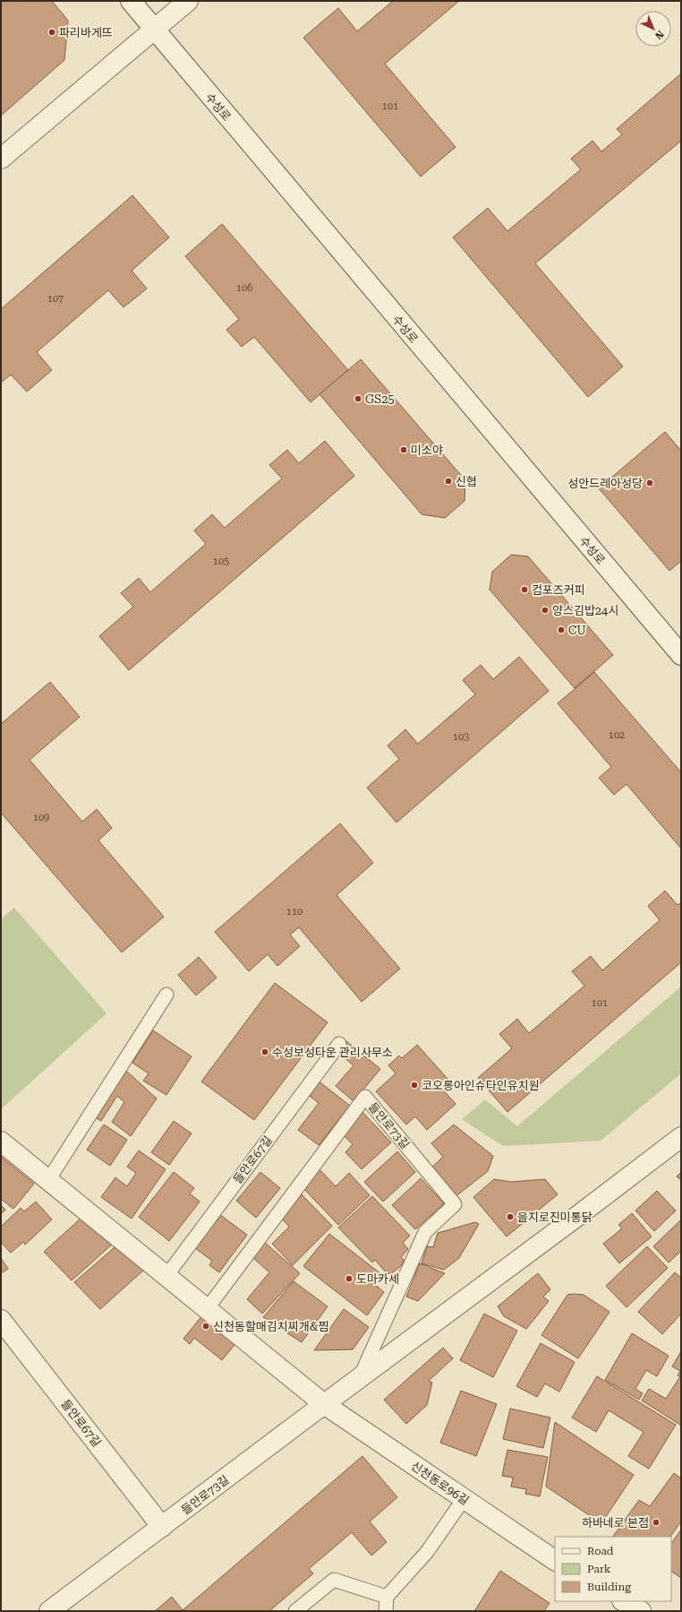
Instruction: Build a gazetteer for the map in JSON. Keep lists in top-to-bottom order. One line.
{"streets":{"street":["수성로","들안로73길","들안로67길","신천동로96길"]},"crossings":[["들안로73길","들안로67길"],["들안로73길","신천동로96길"]],"places":["파리바게뜨","GS25","미소야","신협","성안드레아성당","컴포즈커피","양스김밥24시","CU","수성보성타운 관리사무소","코오롱아인슈타인유치원","을지로진미통닭","도마카세","신천동할매김치찌개&찜","하바네로 본점"],"house_numbers":["101","106","107","105","102","103","109","110","101"],"legend":["Road","Park","Building"],"north":"bottom right"}
